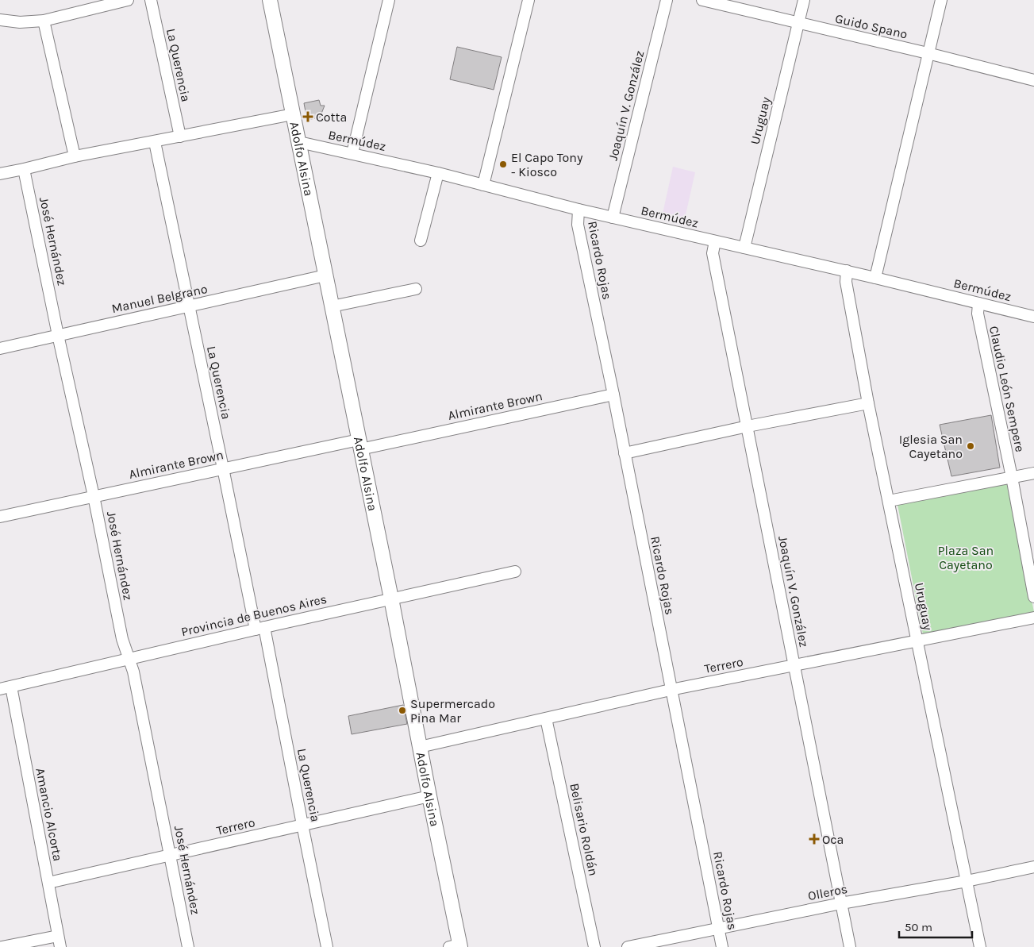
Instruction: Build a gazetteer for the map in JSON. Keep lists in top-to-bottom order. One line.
{"streets":{"street":["Guido Spano","La Querencia","Joaquín V. González","Uruguay","Bermúdez","Adolfo Alsina","José Hernández","Ricardo Rojas","Manuel Belgrano","Claudio León Sempere","Almirante Brown","Provincia de Buenos Aires","Terrero","Amancio Alcorta","Belisario Roldán","Olleros"]},"crossings":[["Guido Spano","Uruguay"],["La Querencia","Manuel Belgrano"],["La Querencia","Almirante Brown"],["La Querencia","Provincia de Buenos Aires"],["La Querencia","Terrero"],["Joaquín V. González","Bermúdez"],["Joaquín V. González","Terrero"],["Joaquín V. González","Olleros"],["Uruguay","Bermúdez"],["Uruguay","Terrero"],["Uruguay","Olleros"],["Bermúdez","Adolfo Alsina"],["Bermúdez","Ricardo Rojas"],["Bermúdez","Claudio León Sempere"],["Adolfo Alsina","Manuel Belgrano"],["Adolfo Alsina","Almirante Brown"],["Adolfo Alsina","Provincia de Buenos Aires"],["Adolfo Alsina","Terrero"],["José Hernández","Manuel Belgrano"],["José Hernández","Almirante Brown"],["José Hernández","Provincia de Buenos Aires"],["José Hernández","Terrero"],["Ricardo Rojas","Almirante Brown"],["Ricardo Rojas","Terrero"],["Ricardo Rojas","Olleros"],["Provincia de Buenos Aires","Amancio Alcorta"],["Terrero","Amancio Alcorta"],["Terrero","Belisario Roldán"]],"parks":["Plaza San Cayetano"],"places":{"health":["Cotta","Oca"],"other":["El Capo Tony - Kiosco","Iglesia San Cayetano","Supermercado Pina Mar"]},"scale_bar":"50 m"}
